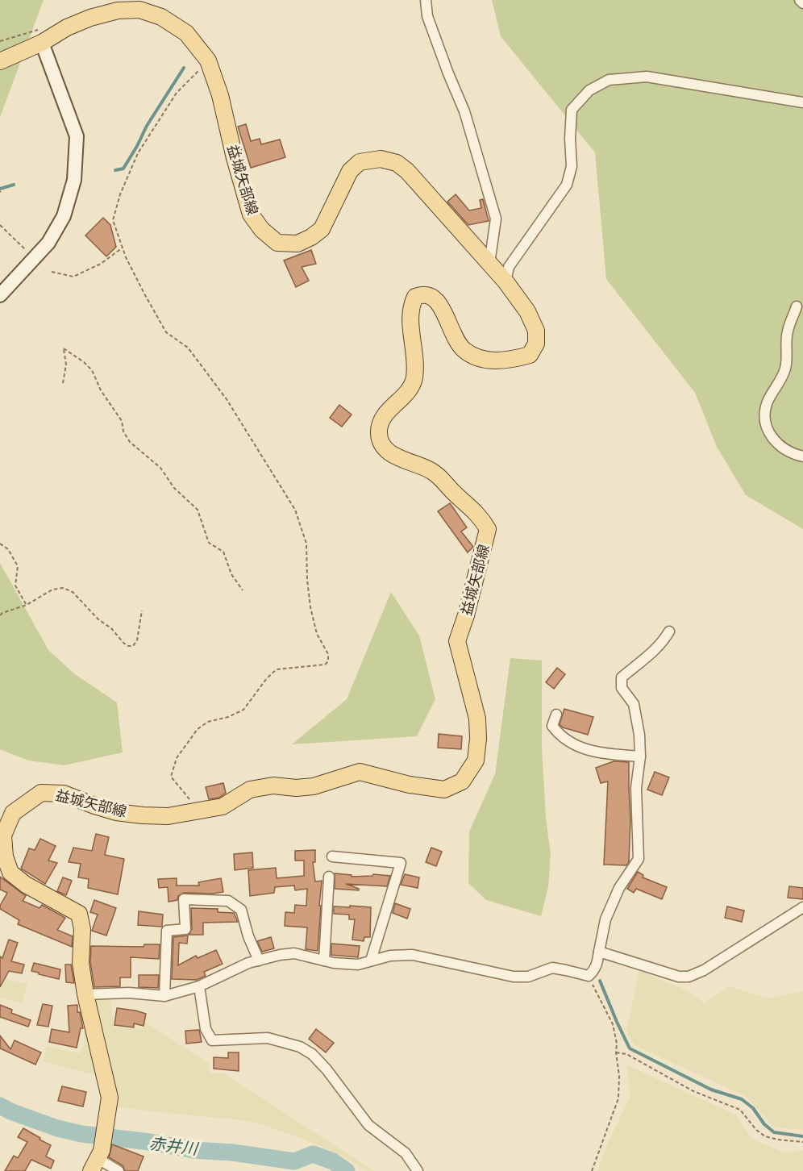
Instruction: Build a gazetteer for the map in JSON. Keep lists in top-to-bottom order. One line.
{"streets":{"main road":["益城矢部線"]},"water":["赤井川"]}
